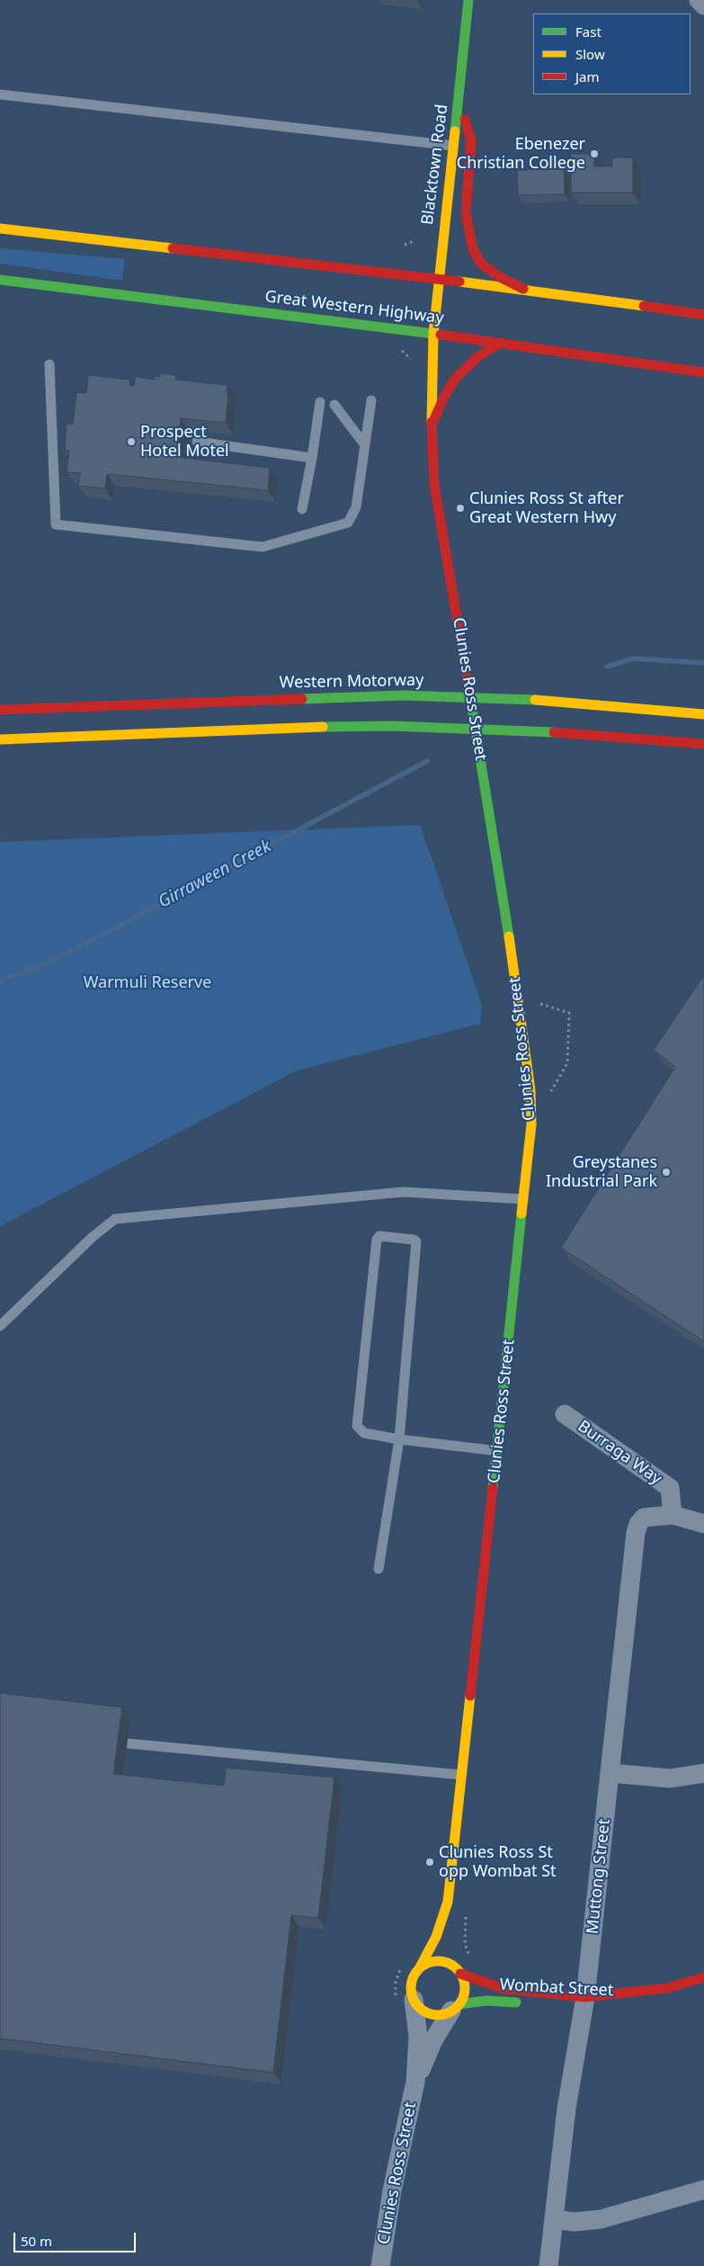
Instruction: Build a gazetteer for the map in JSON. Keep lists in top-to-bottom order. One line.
{"streets":{"main road":["Blacktown Road","Great Western Highway","Western Motorway","Clunies Ross Street","Wombat Street"],"street":["Burraga Way","Muttong Street"]},"crossings":[["Blacktown Road","Great Western Highway"],["Blacktown Road","Clunies Ross Street"],["Great Western Highway","Clunies Ross Street"],["Clunies Ross Street","Wombat Street"],["Burraga Way","Muttong Street"],["Muttong Street","Wombat Street"]],"water":["Girraween Creek"],"parks":["Warmuli Reserve"],"places":["Ebenezer Christian College","Prospect Hotel Motel","Clunies Ross St after Great Western Hwy","Greystanes Industrial Park","Clunies Ross St opp Wombat St"],"legend":["Fast","Slow","Jam"],"scale_bar":"50 m"}
